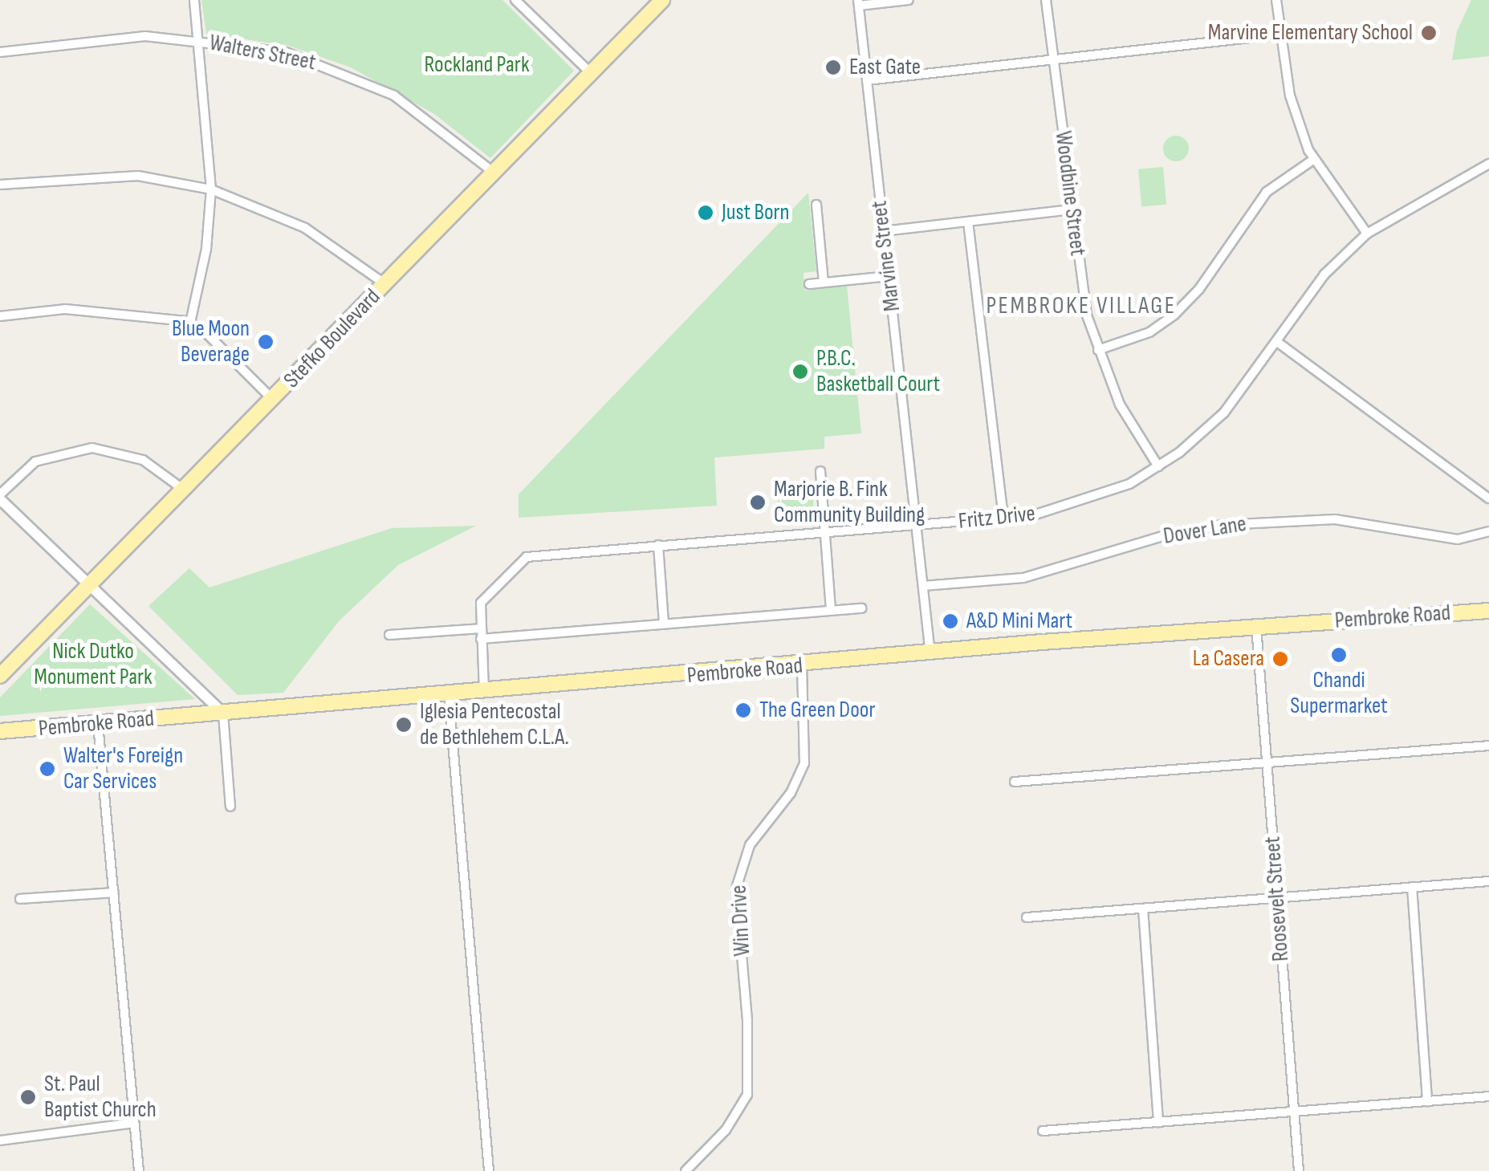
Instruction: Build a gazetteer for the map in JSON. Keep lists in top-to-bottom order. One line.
{"streets":{"main road":["Stefko Boulevard","Pembroke Road"],"street":["Walters Street","Woodbine Street","Marvine Street","Fritz Drive","Dover Lane","Roosevelt Street","Win Drive"]},"crossings":[["Walters Street","Stefko Boulevard"],["Woodbine Street","Fritz Drive"],["Marvine Street","Fritz Drive"],["Marvine Street","Dover Lane"],["Marvine Street","Pembroke Road"],["Fritz Drive","Pembroke Road"],["Pembroke Road","Roosevelt Street"],["Pembroke Road","Win Drive"]],"districts":["PEMBROKE VILLAGE"],"parks":["Rockland Park","Nick Dutko Monument Park"],"places":["Marvine Elementary School","East Gate","Just Born","Blue Moon Beverage","P.B.C. Basketball Court","Marjorie B. Fink Community Building","A&D Mini Mart","Chandi Supermarket","La Casera","The Green Door","Iglesia Pentecostal de Bethlehem C.L.A.","Walter's Foreign Car Services","St. Paul Baptist Church"]}
